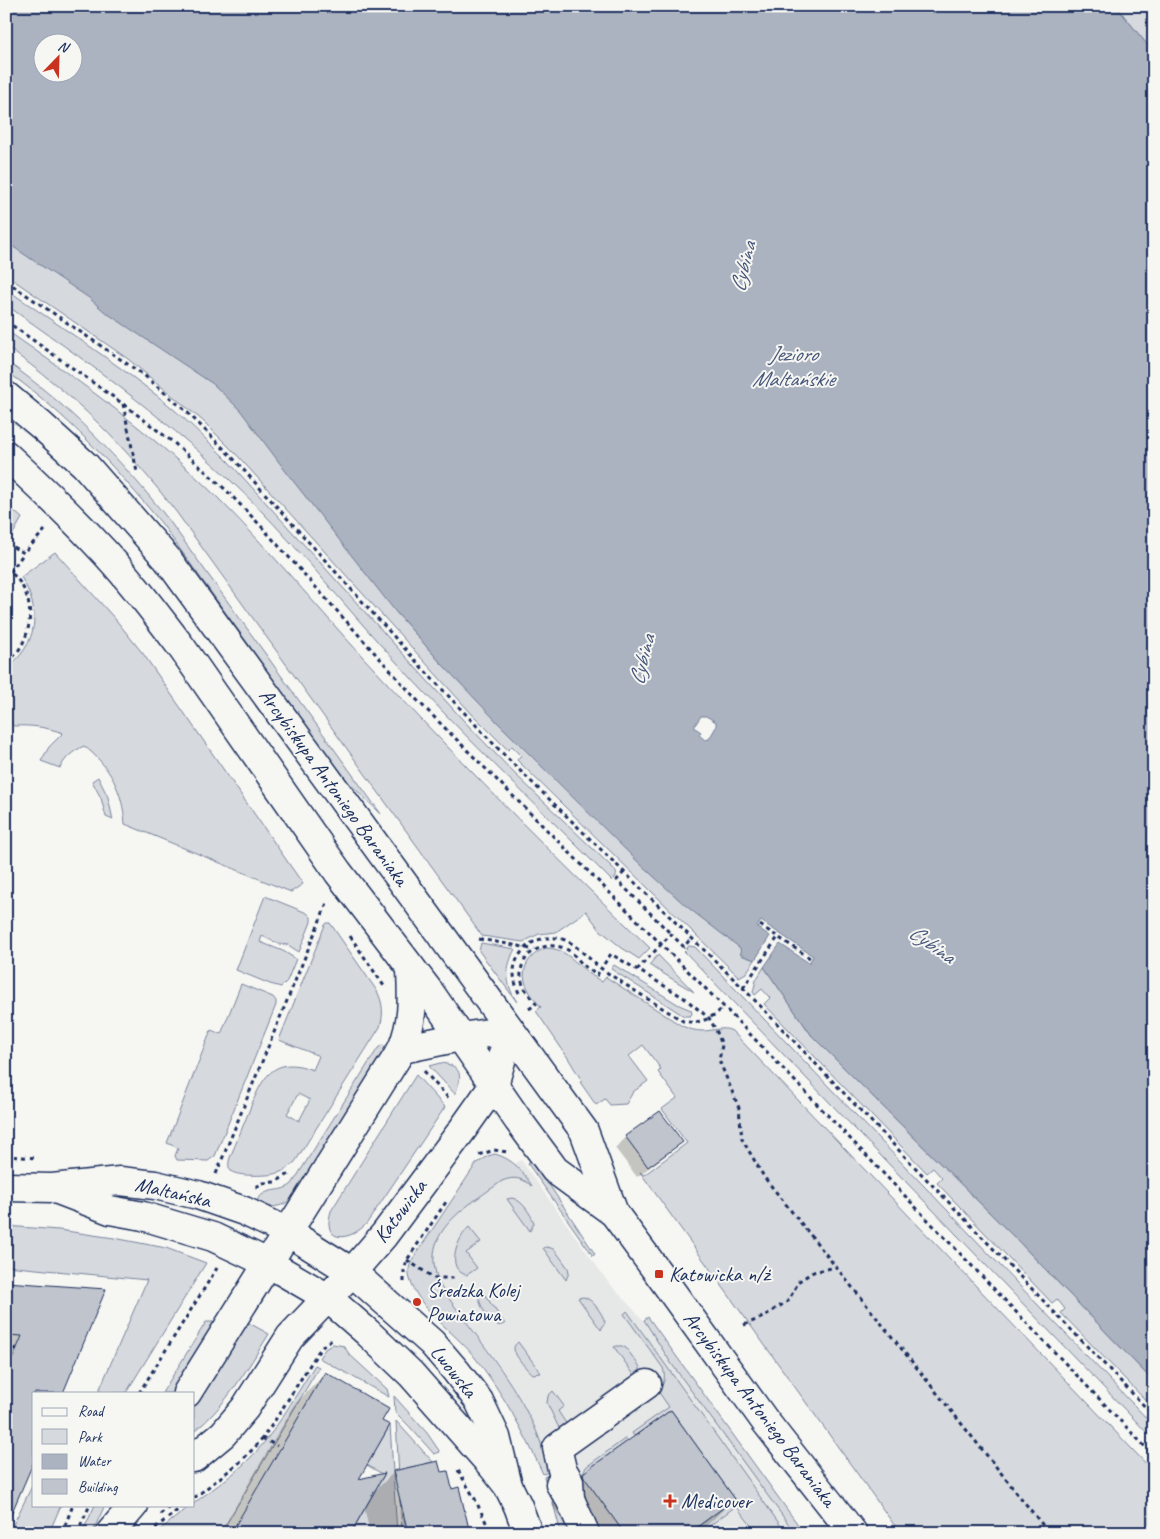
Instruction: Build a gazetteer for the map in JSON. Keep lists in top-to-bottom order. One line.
{"streets":{"street":["Arcybiskupa Antoniego Baraniaka","Maltańska","Katowicka","Lwowska"]},"crossings":[["Arcybiskupa Antoniego Baraniaka","Katowicka"],["Maltańska","Lwowska"],["Katowicka","Lwowska"]],"water":["Cybina","Jezioro Maltańskie"],"places":{"transit":["Katowicka n/ż"],"other":["Średzka Kolej Powiatowa"],"health":["Medicover"]},"legend":["Road","Park","Water","Building"],"north":"top right"}
